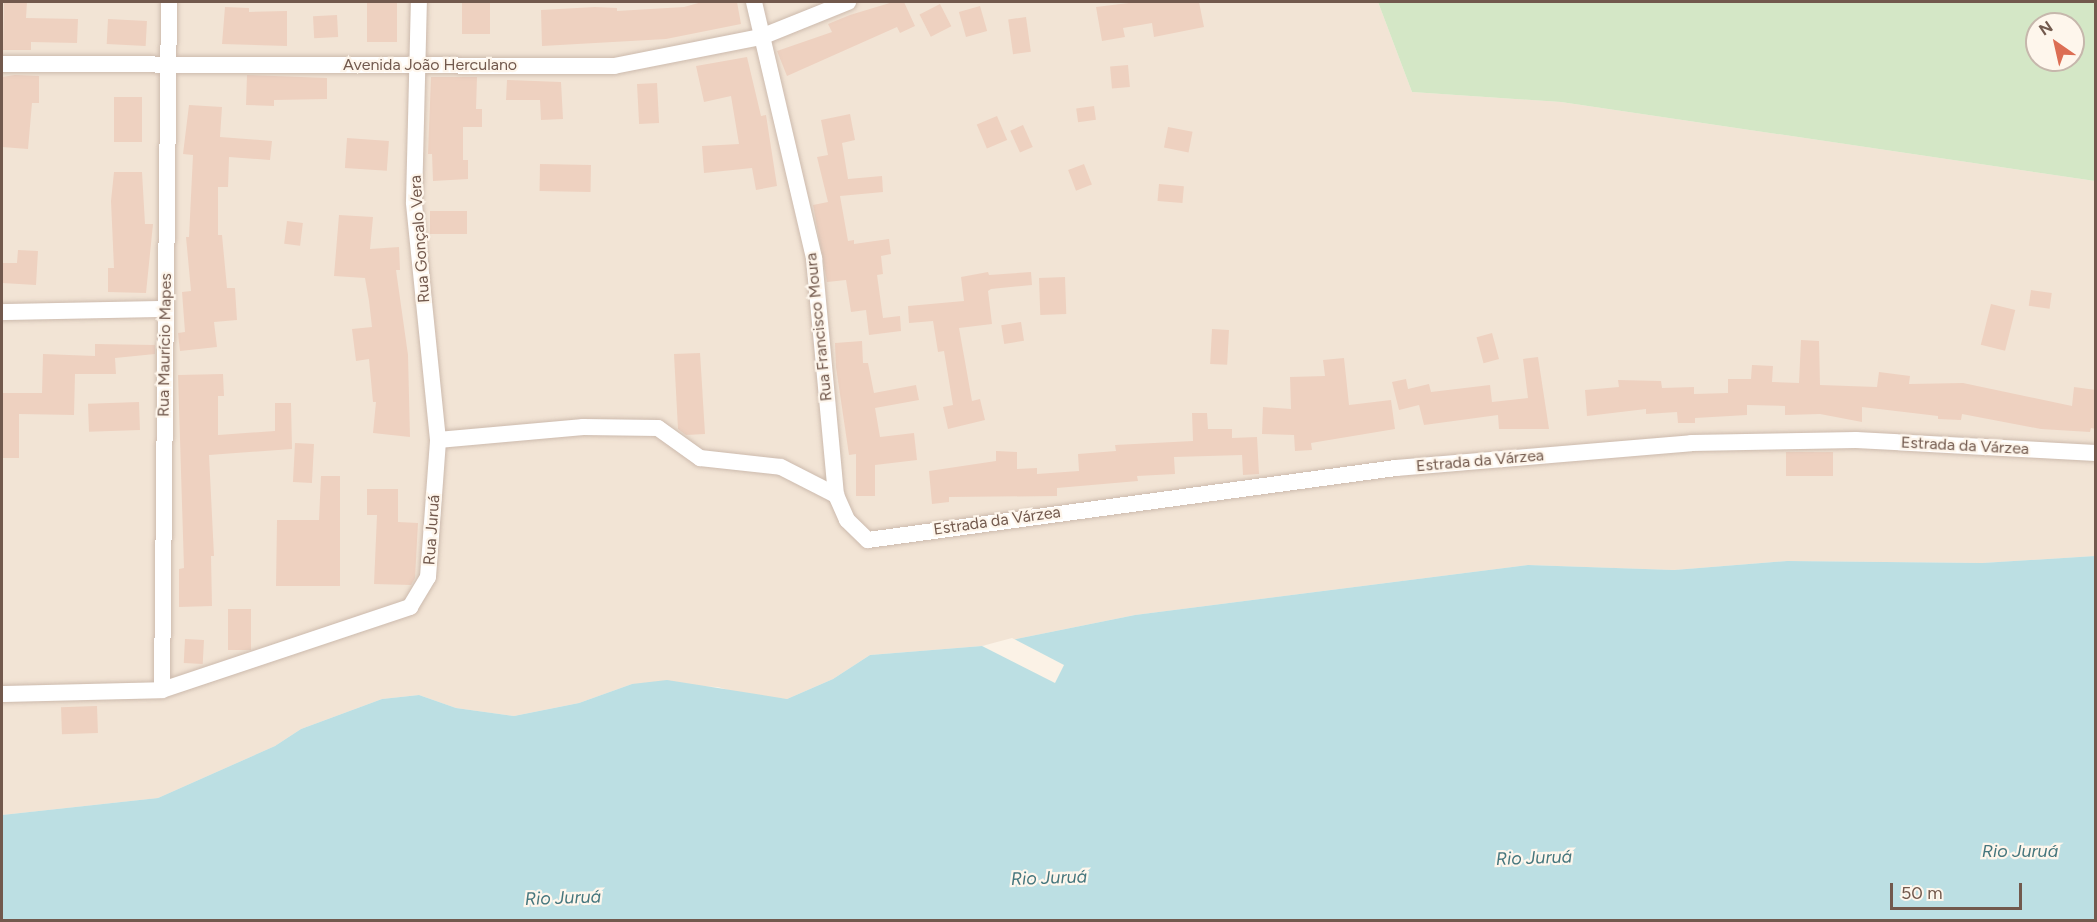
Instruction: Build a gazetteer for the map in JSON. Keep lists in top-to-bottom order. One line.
{"streets":{"street":["Avenida João Herculano","Rua Gonçalo Vera","Rua Francisco Moura","Rua Maurício Mapes","Estrada da Várzea","Rua Juruá"]},"crossings":[["Avenida João Herculano","Rua Gonçalo Vera"],["Avenida João Herculano","Rua Francisco Moura"],["Avenida João Herculano","Rua Maurício Mapes"],["Rua Gonçalo Vera","Rua Juruá"],["Rua Francisco Moura","Estrada da Várzea"],["Rua Maurício Mapes","Rua Juruá"]],"water":["Rio Juruá"],"scale_bar":"50 m","north":"top left"}
